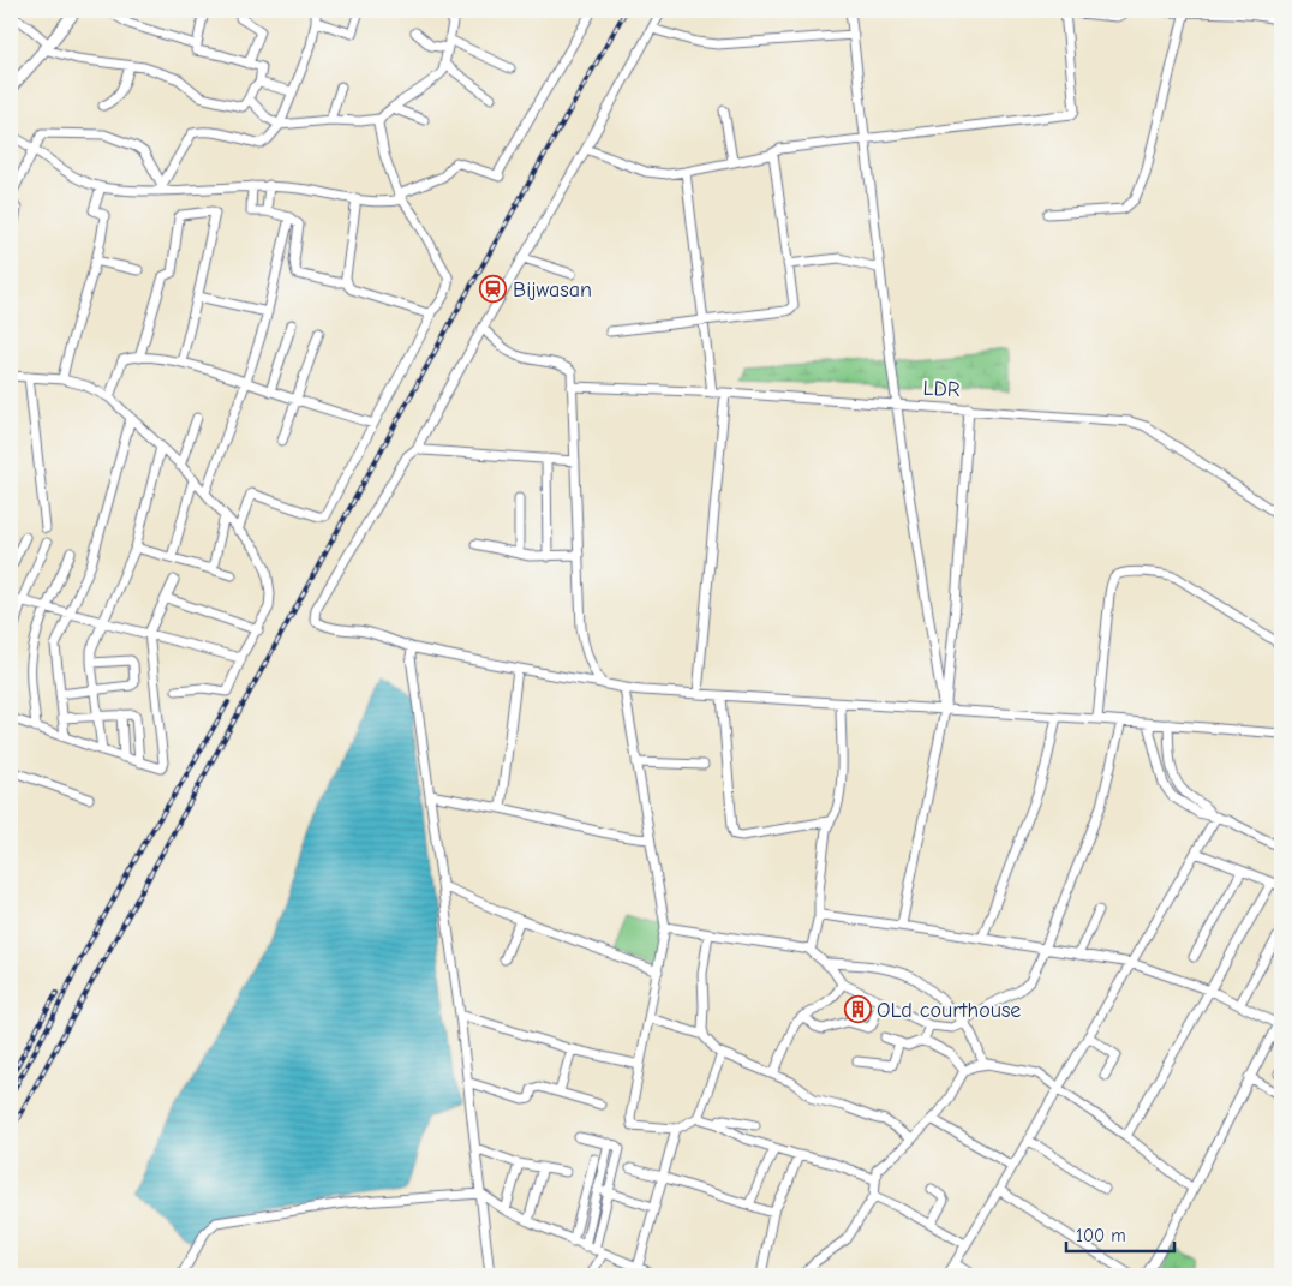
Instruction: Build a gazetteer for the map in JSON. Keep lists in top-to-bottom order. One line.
{"streets":{"street":["LDR"]},"places":{"station":["Bijwasan"],"building":["OLd courthouse"]},"scale_bar":"100 m"}
